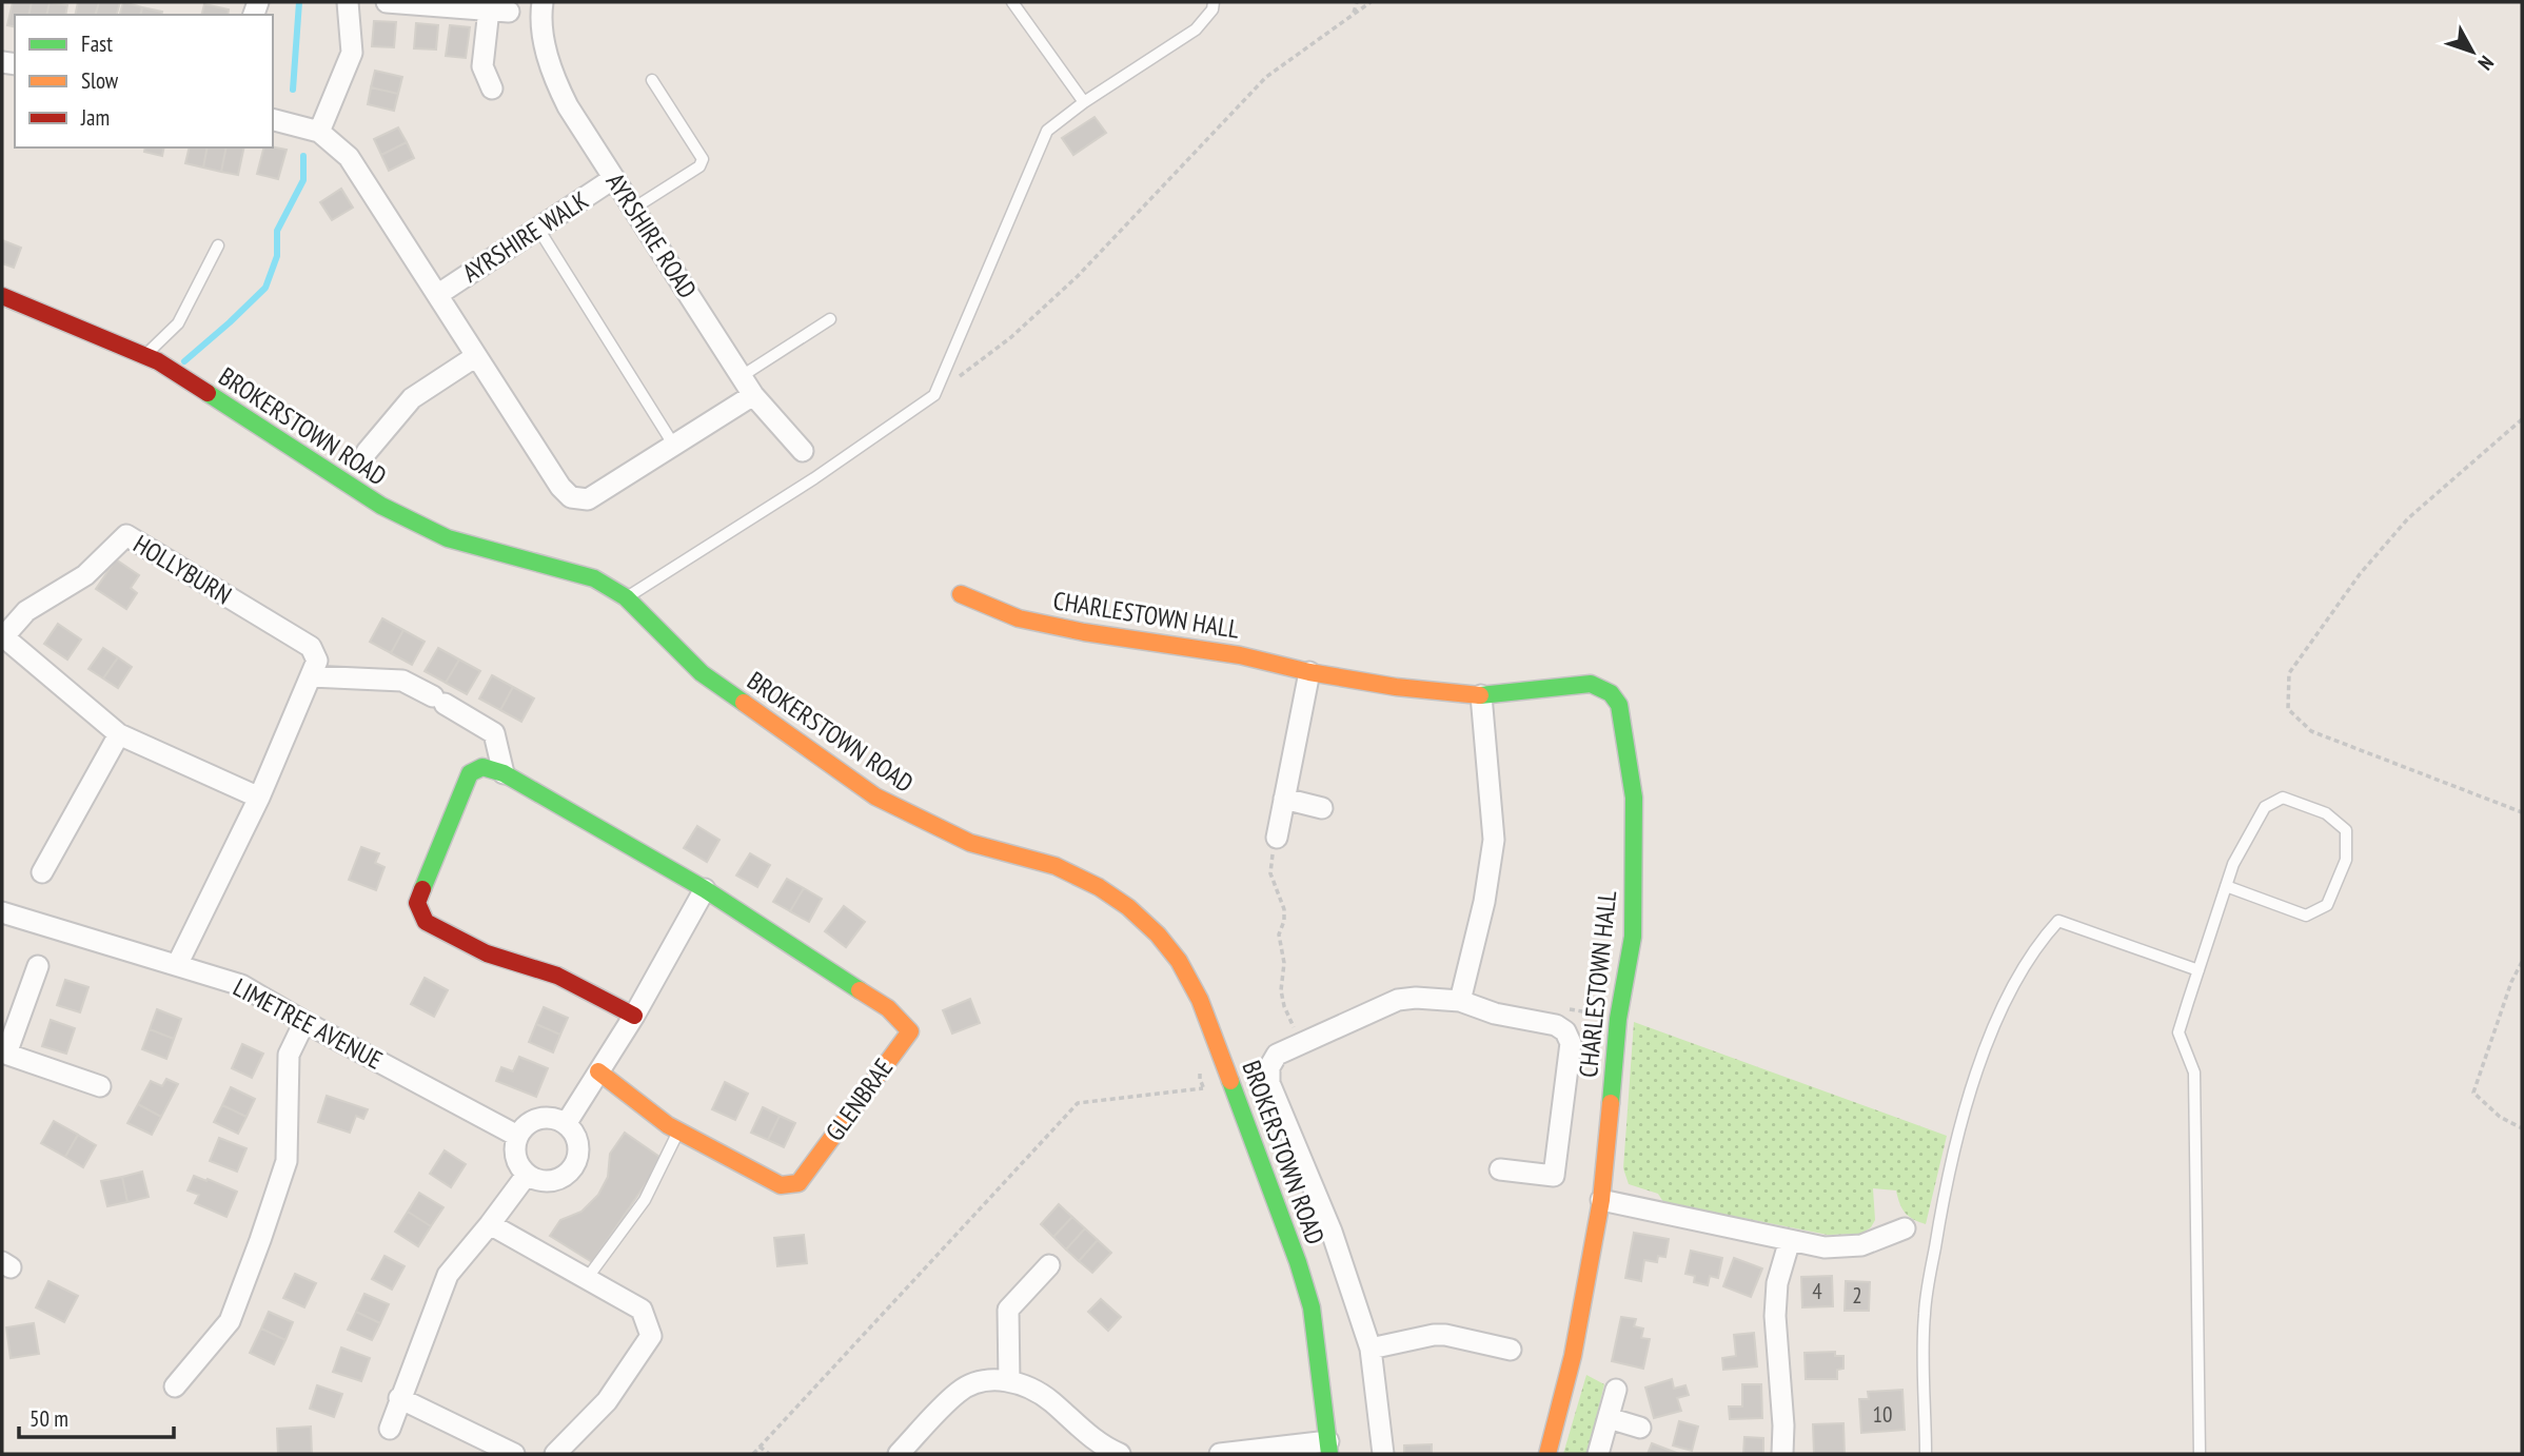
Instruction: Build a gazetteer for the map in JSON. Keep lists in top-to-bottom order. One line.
{"streets":{"street":["AYRSHIRE ROAD","AYRSHIRE WALK","BROKERSTOWN ROAD","HOLLYBURN","CHARLESTOWN HALL","LIMETREE AVENUE","GLENBRAE"]},"crossings":[["AYRSHIRE ROAD","AYRSHIRE WALK"]],"house_numbers":["4","2","10"],"legend":["Fast","Slow","Jam"],"scale_bar":"50 m","north":"bottom right"}
